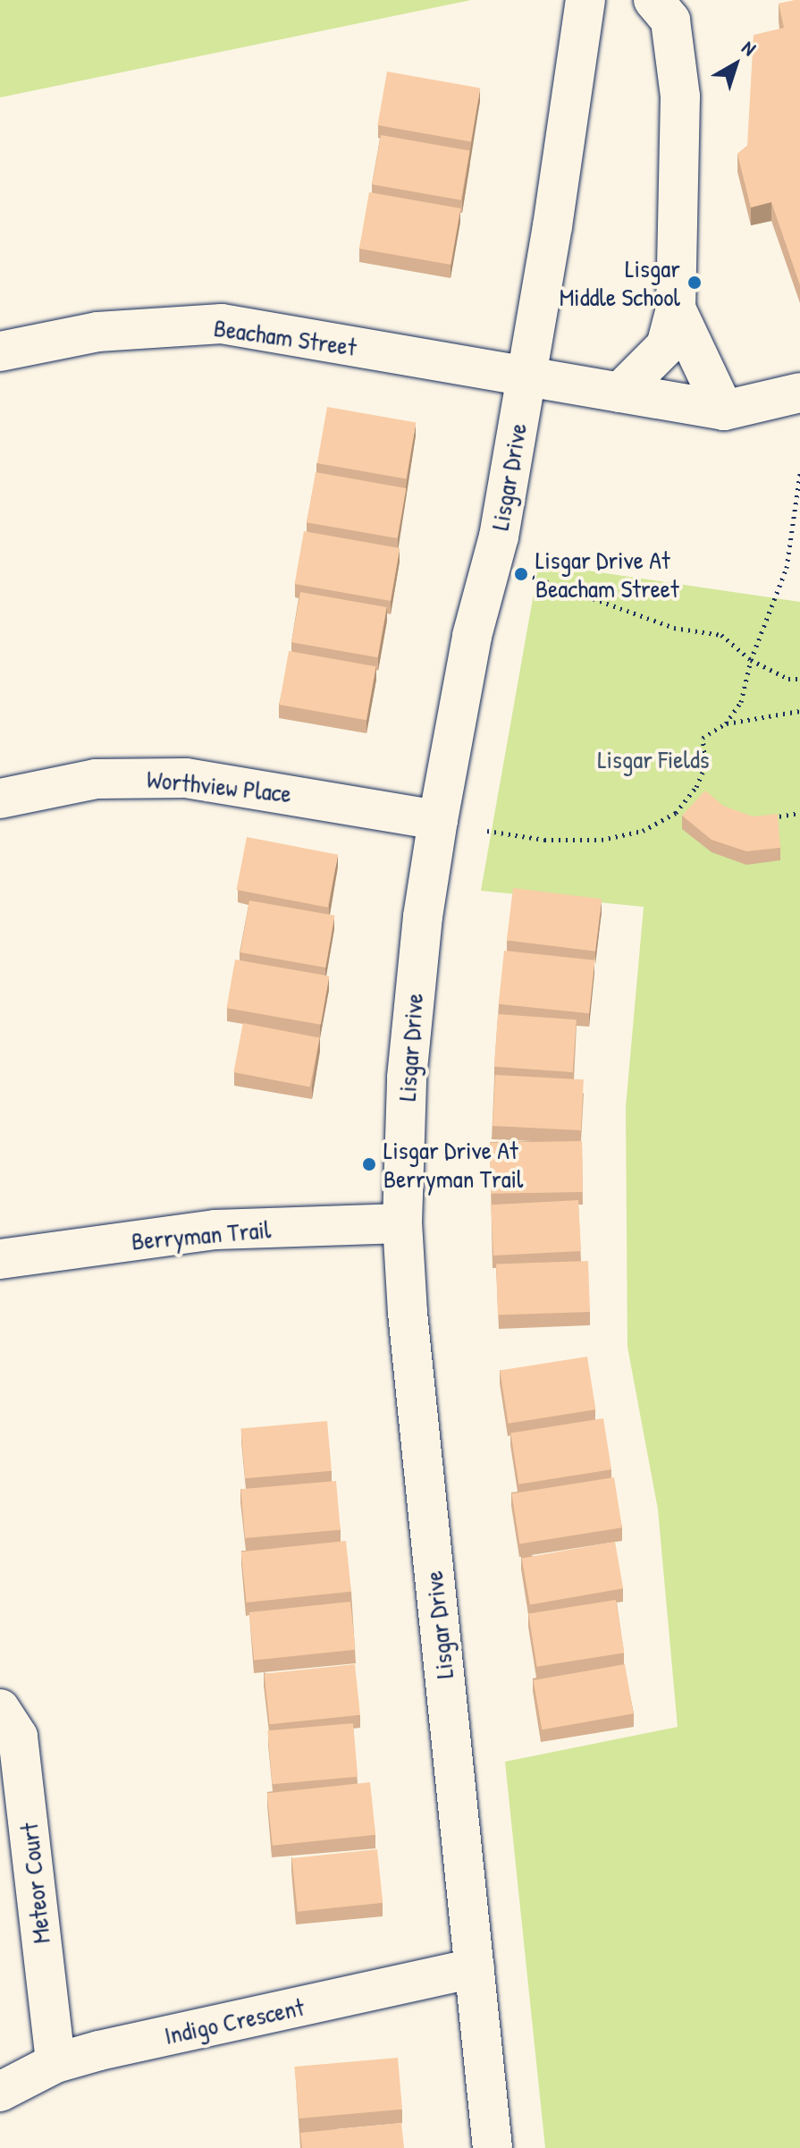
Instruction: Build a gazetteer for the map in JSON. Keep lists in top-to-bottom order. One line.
{"streets":{"street":["Beacham Street","Lisgar Drive","Worthview Place","Berryman Trail","Meteor Court","Indigo Crescent"]},"crossings":[["Beacham Street","Lisgar Drive"],["Lisgar Drive","Worthview Place"],["Lisgar Drive","Berryman Trail"],["Lisgar Drive","Indigo Crescent"],["Meteor Court","Indigo Crescent"]],"parks":["Lisgar Fields"],"places":["Lisgar Middle School","Lisgar Drive At Beacham Street","Lisgar Drive At Berryman Trail"],"north":"top right"}
